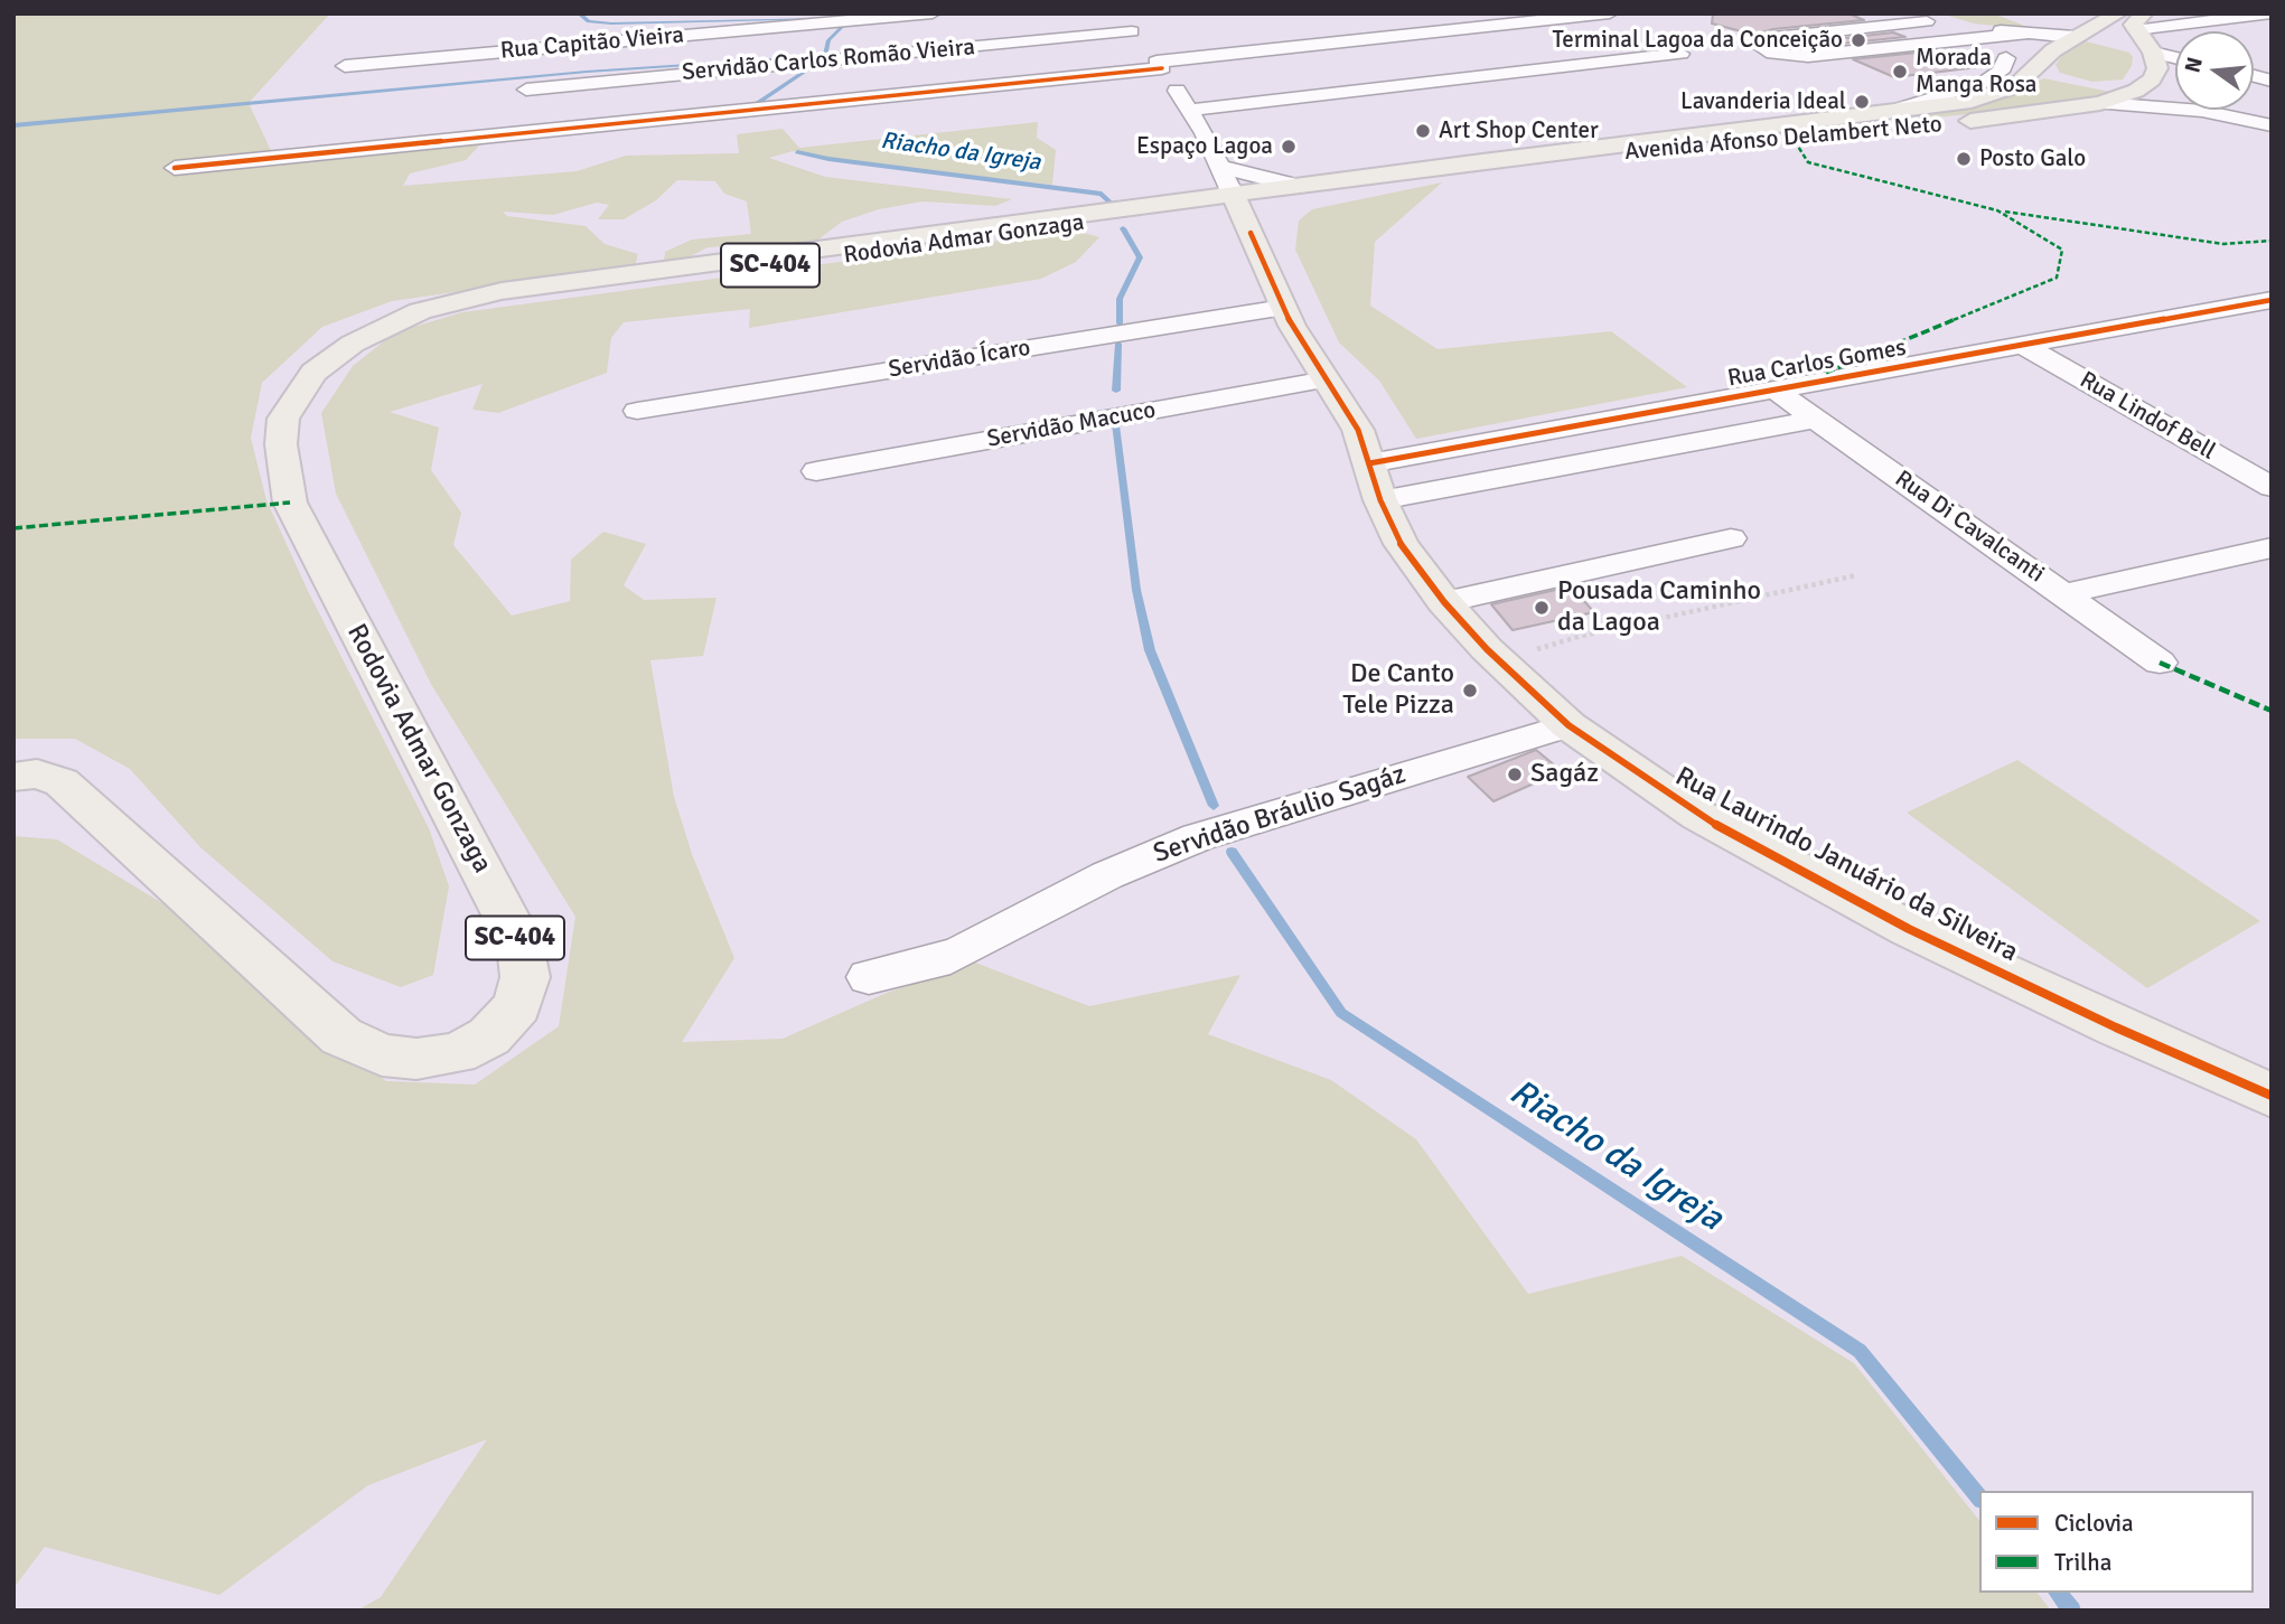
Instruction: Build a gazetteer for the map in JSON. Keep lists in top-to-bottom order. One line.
{"streets":{"main road":["Avenida Afonso Delambert Neto","Rodovia Admar Gonzaga","SC-404","Rua Laurindo Januário da Silveira"],"street":["Rua Capitão Vieira","Servidão Carlos Romão Vieira","Servidão Ícaro","Rua Carlos Gomes","Rua Lindof Bell","Servidão Macuco","Rua Di Cavalcanti","Servidão Bráulio Sagáz"]},"crossings":[["Avenida Afonso Delambert Neto","Rodovia Admar Gonzaga"],["Avenida Afonso Delambert Neto","Rua Laurindo Januário da Silveira"],["Rodovia Admar Gonzaga","Rua Laurindo Januário da Silveira"],["Servidão Ícaro","Rua Laurindo Januário da Silveira"],["Rua Carlos Gomes","Rua Lindof Bell"],["Rua Carlos Gomes","Rua Di Cavalcanti"],["Rua Carlos Gomes","Rua Laurindo Januário da Silveira"],["Servidão Macuco","Rua Laurindo Januário da Silveira"],["Servidão Bráulio Sagáz","Rua Laurindo Januário da Silveira"]],"water":["Riacho da Igreja"],"places":["Terminal Lagoa da Conceição","Morada Manga Rosa","Lavanderia Ideal","Art Shop Center","Espaço Lagoa","Posto Galo","Pousada Caminho da Lagoa","De Canto Tele Pizza","Sagáz"],"legend":["Ciclovia","Trilha"],"north":"left"}
